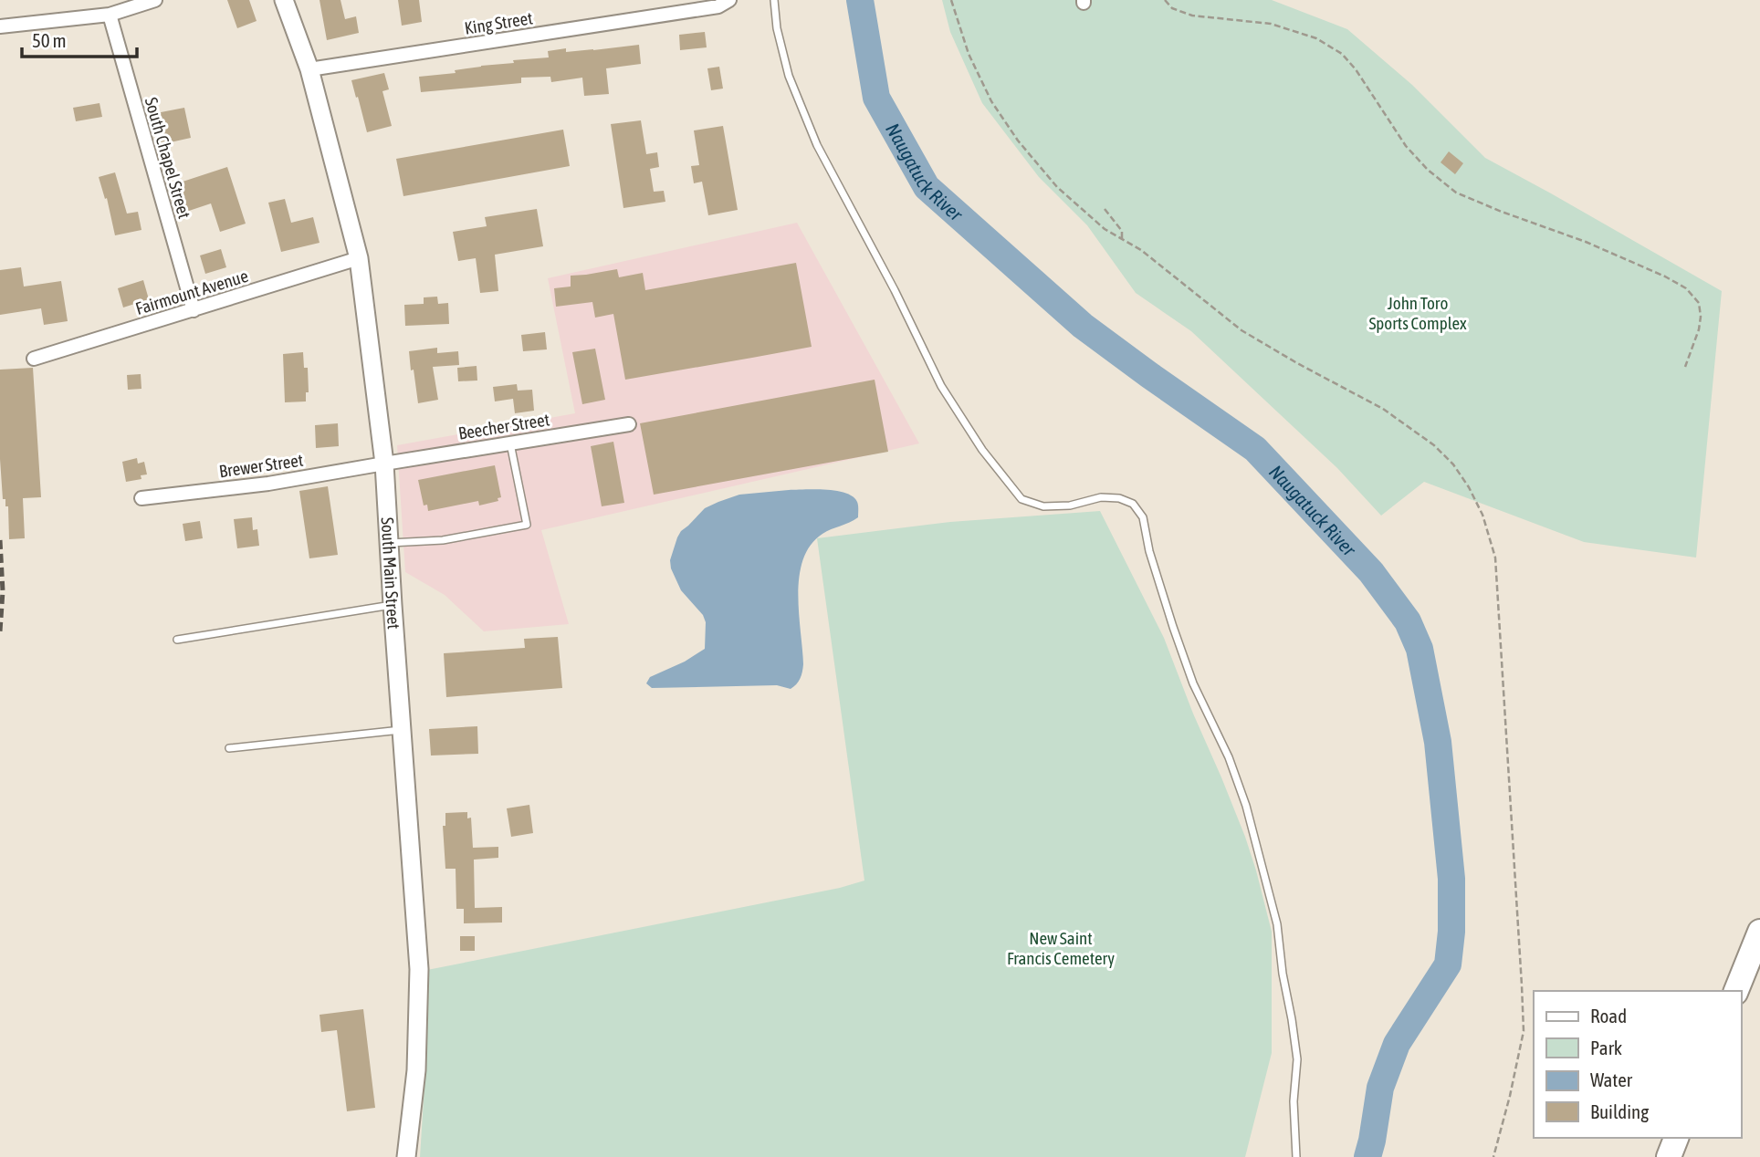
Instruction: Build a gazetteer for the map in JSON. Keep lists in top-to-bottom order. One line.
{"streets":{"main road":["South Main Street"],"street":["King Street","South Chapel Street","Fairmount Avenue","Beecher Street","Brewer Street"]},"crossings":[["King Street","South Main Street"],["South Chapel Street","Fairmount Avenue"],["Fairmount Avenue","South Main Street"],["Beecher Street","Brewer Street"],["Beecher Street","South Main Street"],["Brewer Street","South Main Street"]],"water":["Naugatuck River"],"parks":["John Toro Sports Complex","New Saint Francis Cemetery"],"legend":["Road","Park","Water","Building"],"scale_bar":"50 m"}
